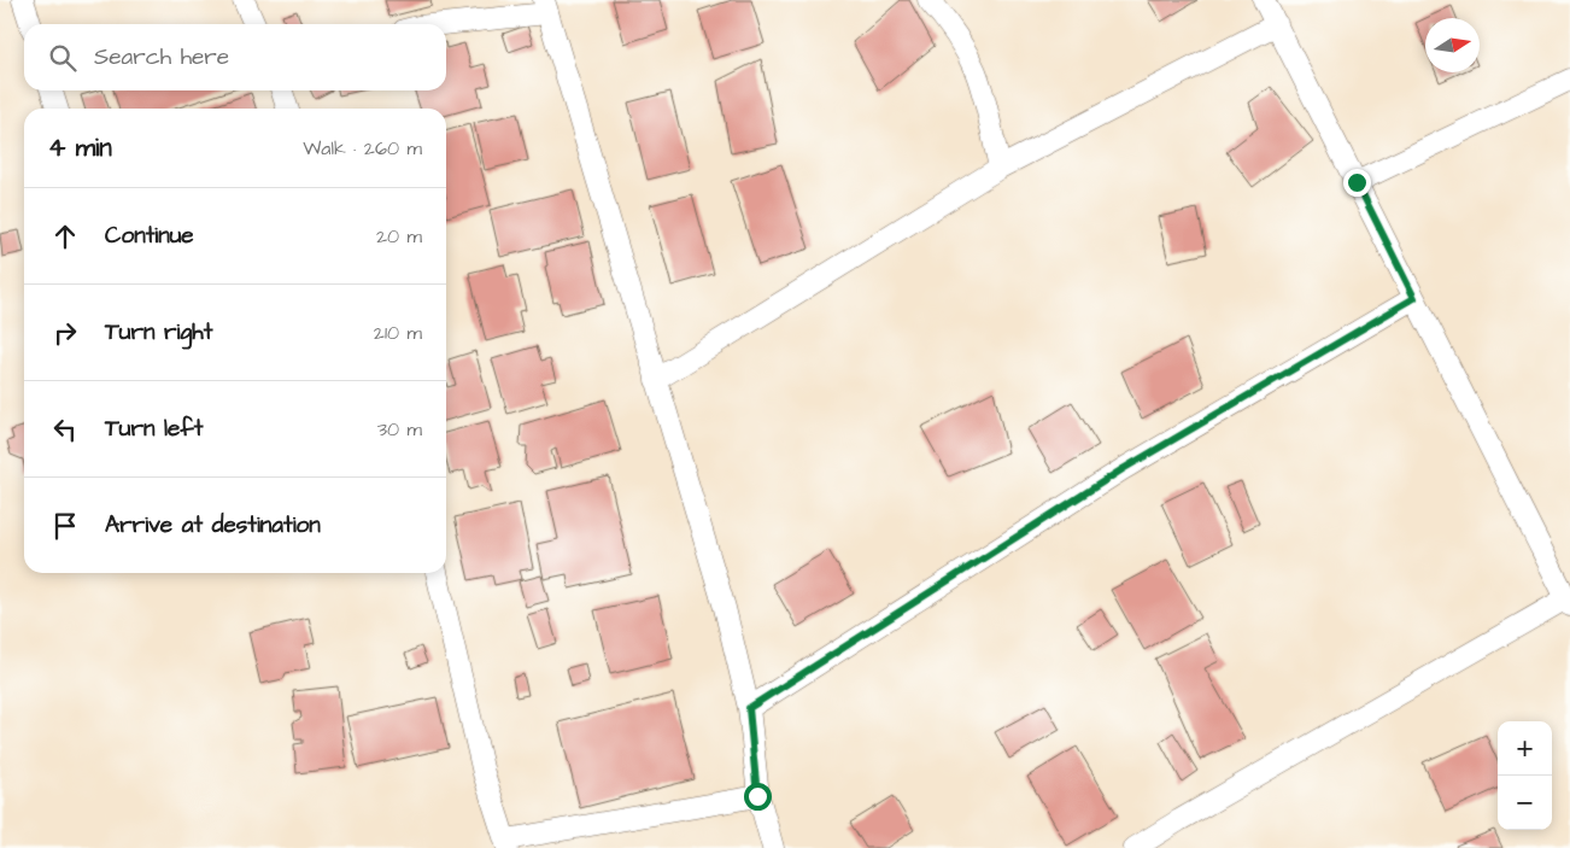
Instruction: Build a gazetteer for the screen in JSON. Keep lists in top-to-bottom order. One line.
{"north":"right","page":{"search":"Search here","heading":["4 min","Walk · 260 m"],"list":[["Continue","20 m"],["Turn right","210 m"],["Turn left","30 m"],"Arrive at destination"],"map_buttons":["+","−"]}}
